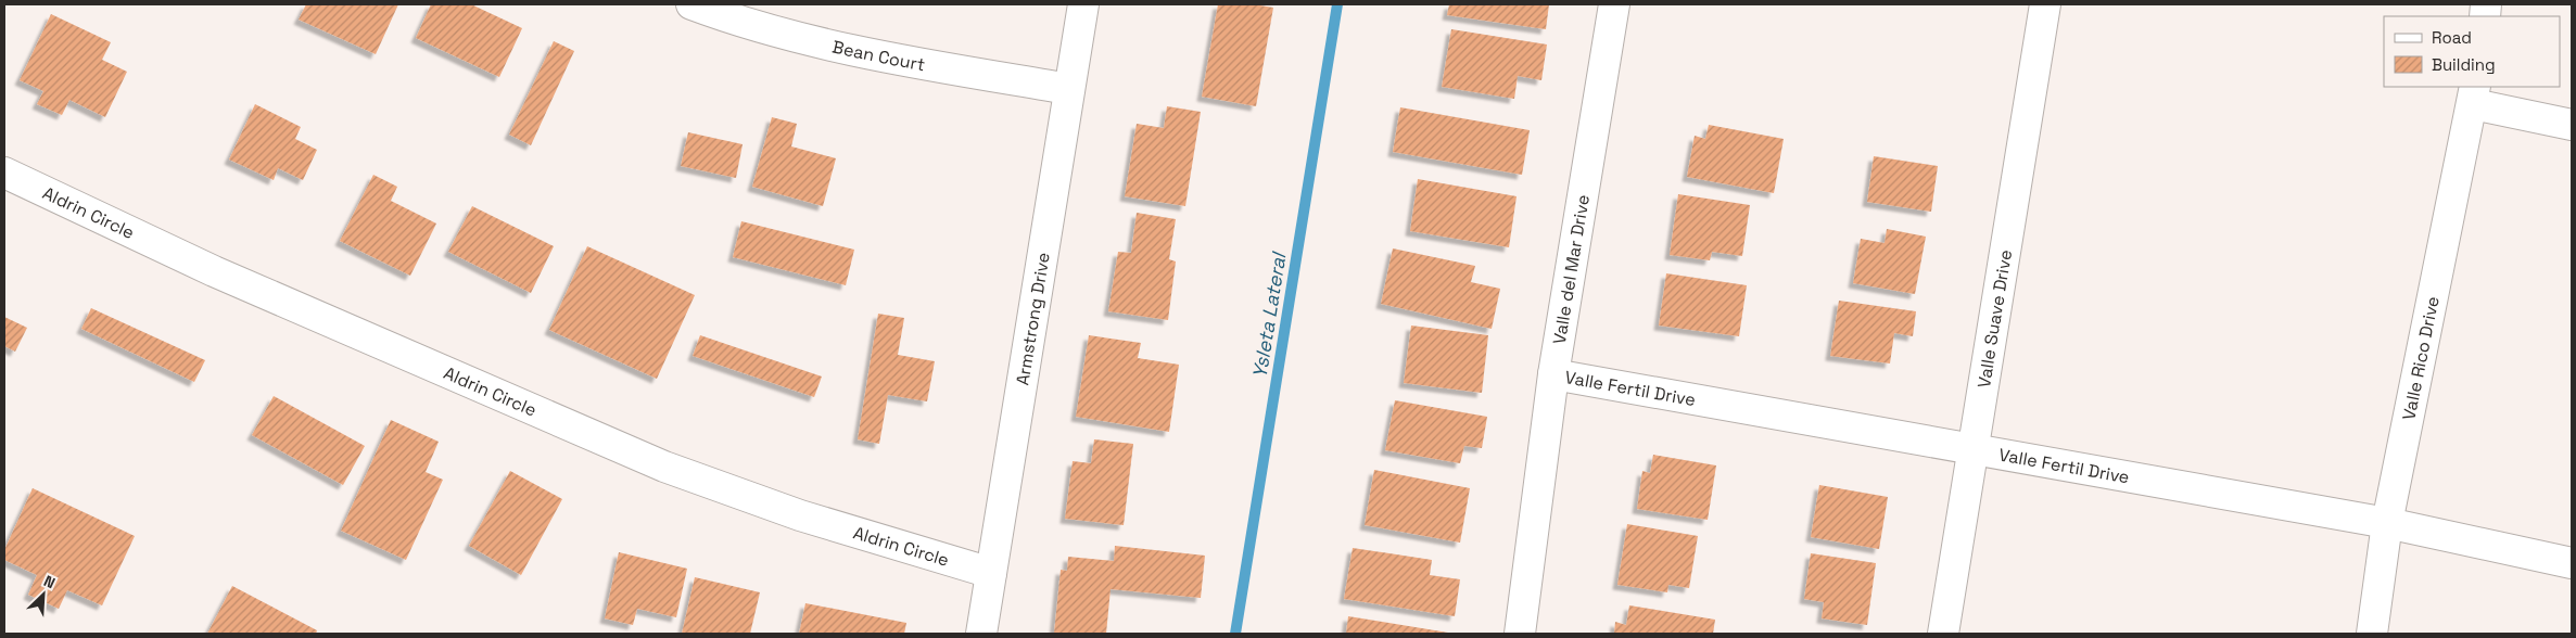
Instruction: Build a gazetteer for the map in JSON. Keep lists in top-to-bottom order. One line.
{"streets":{"street":["Bean Court","Aldrin Circle","Valle del Mar Drive","Armstrong Drive","Valle Suave Drive","Valle Rico Drive","Valle Fertil Drive"]},"crossings":[["Bean Court","Armstrong Drive"],["Aldrin Circle","Armstrong Drive"],["Valle del Mar Drive","Valle Fertil Drive"],["Valle Suave Drive","Valle Fertil Drive"],["Valle Rico Drive","Valle Fertil Drive"]],"water":["Ysleta Lateral"],"legend":["Road","Building"],"north":"top right"}
